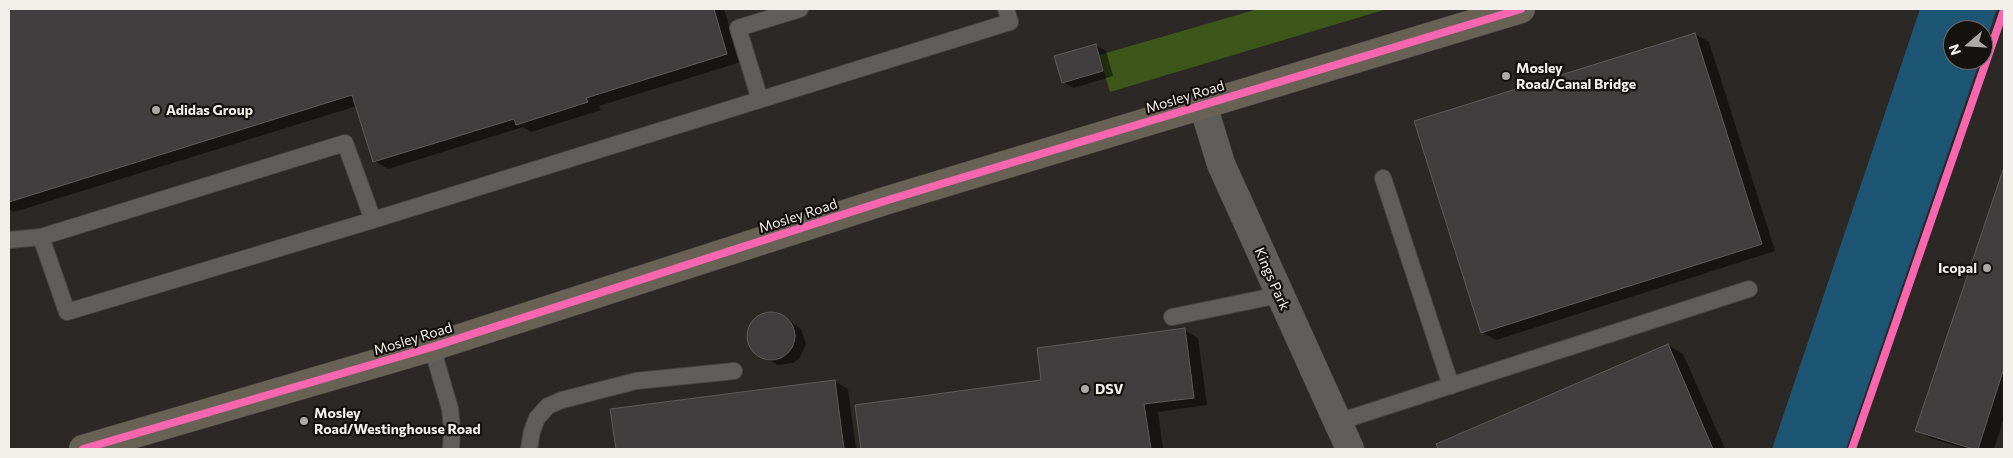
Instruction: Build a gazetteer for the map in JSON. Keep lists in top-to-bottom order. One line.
{"streets":{"main road":["Mosley Road"],"street":["Kings Park"]},"crossings":[["Mosley Road","Kings Park"]],"places":["Mosley Road/Canal Bridge","Adidas Group","Icopal","DSV","Mosley Road/Westinghouse Road"],"north":"left"}
